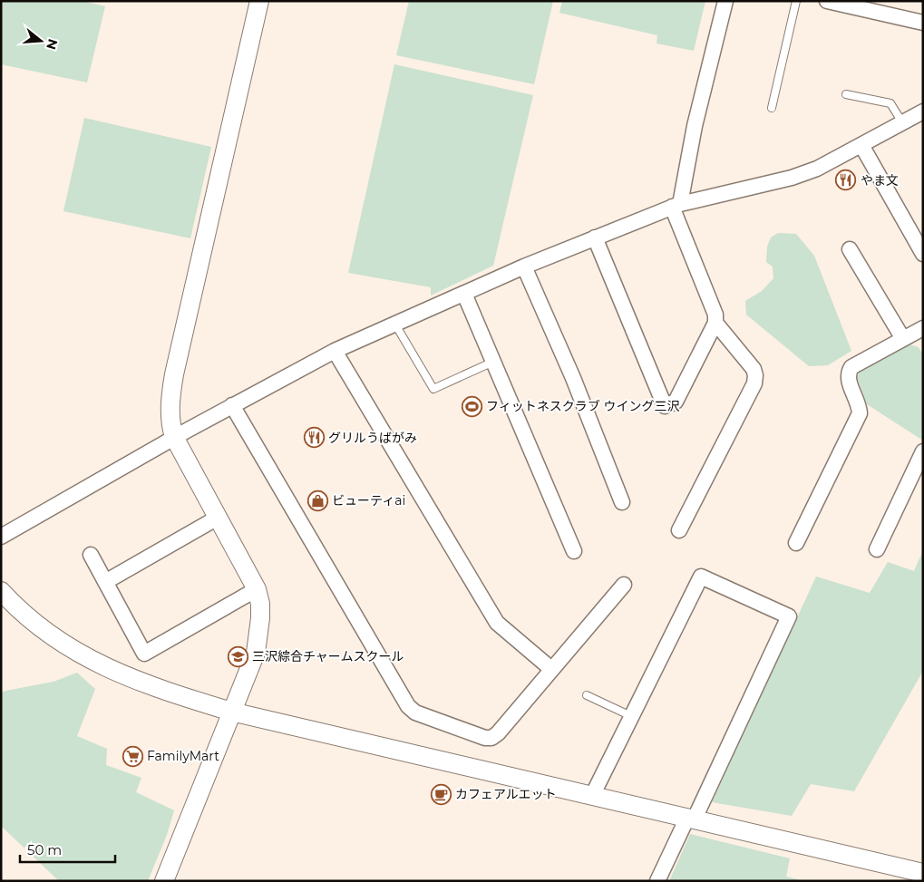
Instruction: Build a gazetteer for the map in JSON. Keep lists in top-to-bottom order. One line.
{"places":{"restaurant":["やま文","グリルうばがみ"],"sports":["フィットネスクラブ ウイング三沢"],"shop":["ビューティai"],"school or university":["三沢綜合チャームスクール"],"supermarket":["FamilyMart"],"cafe":["カフェアルエット"]},"scale_bar":"50 m","north":"right"}
